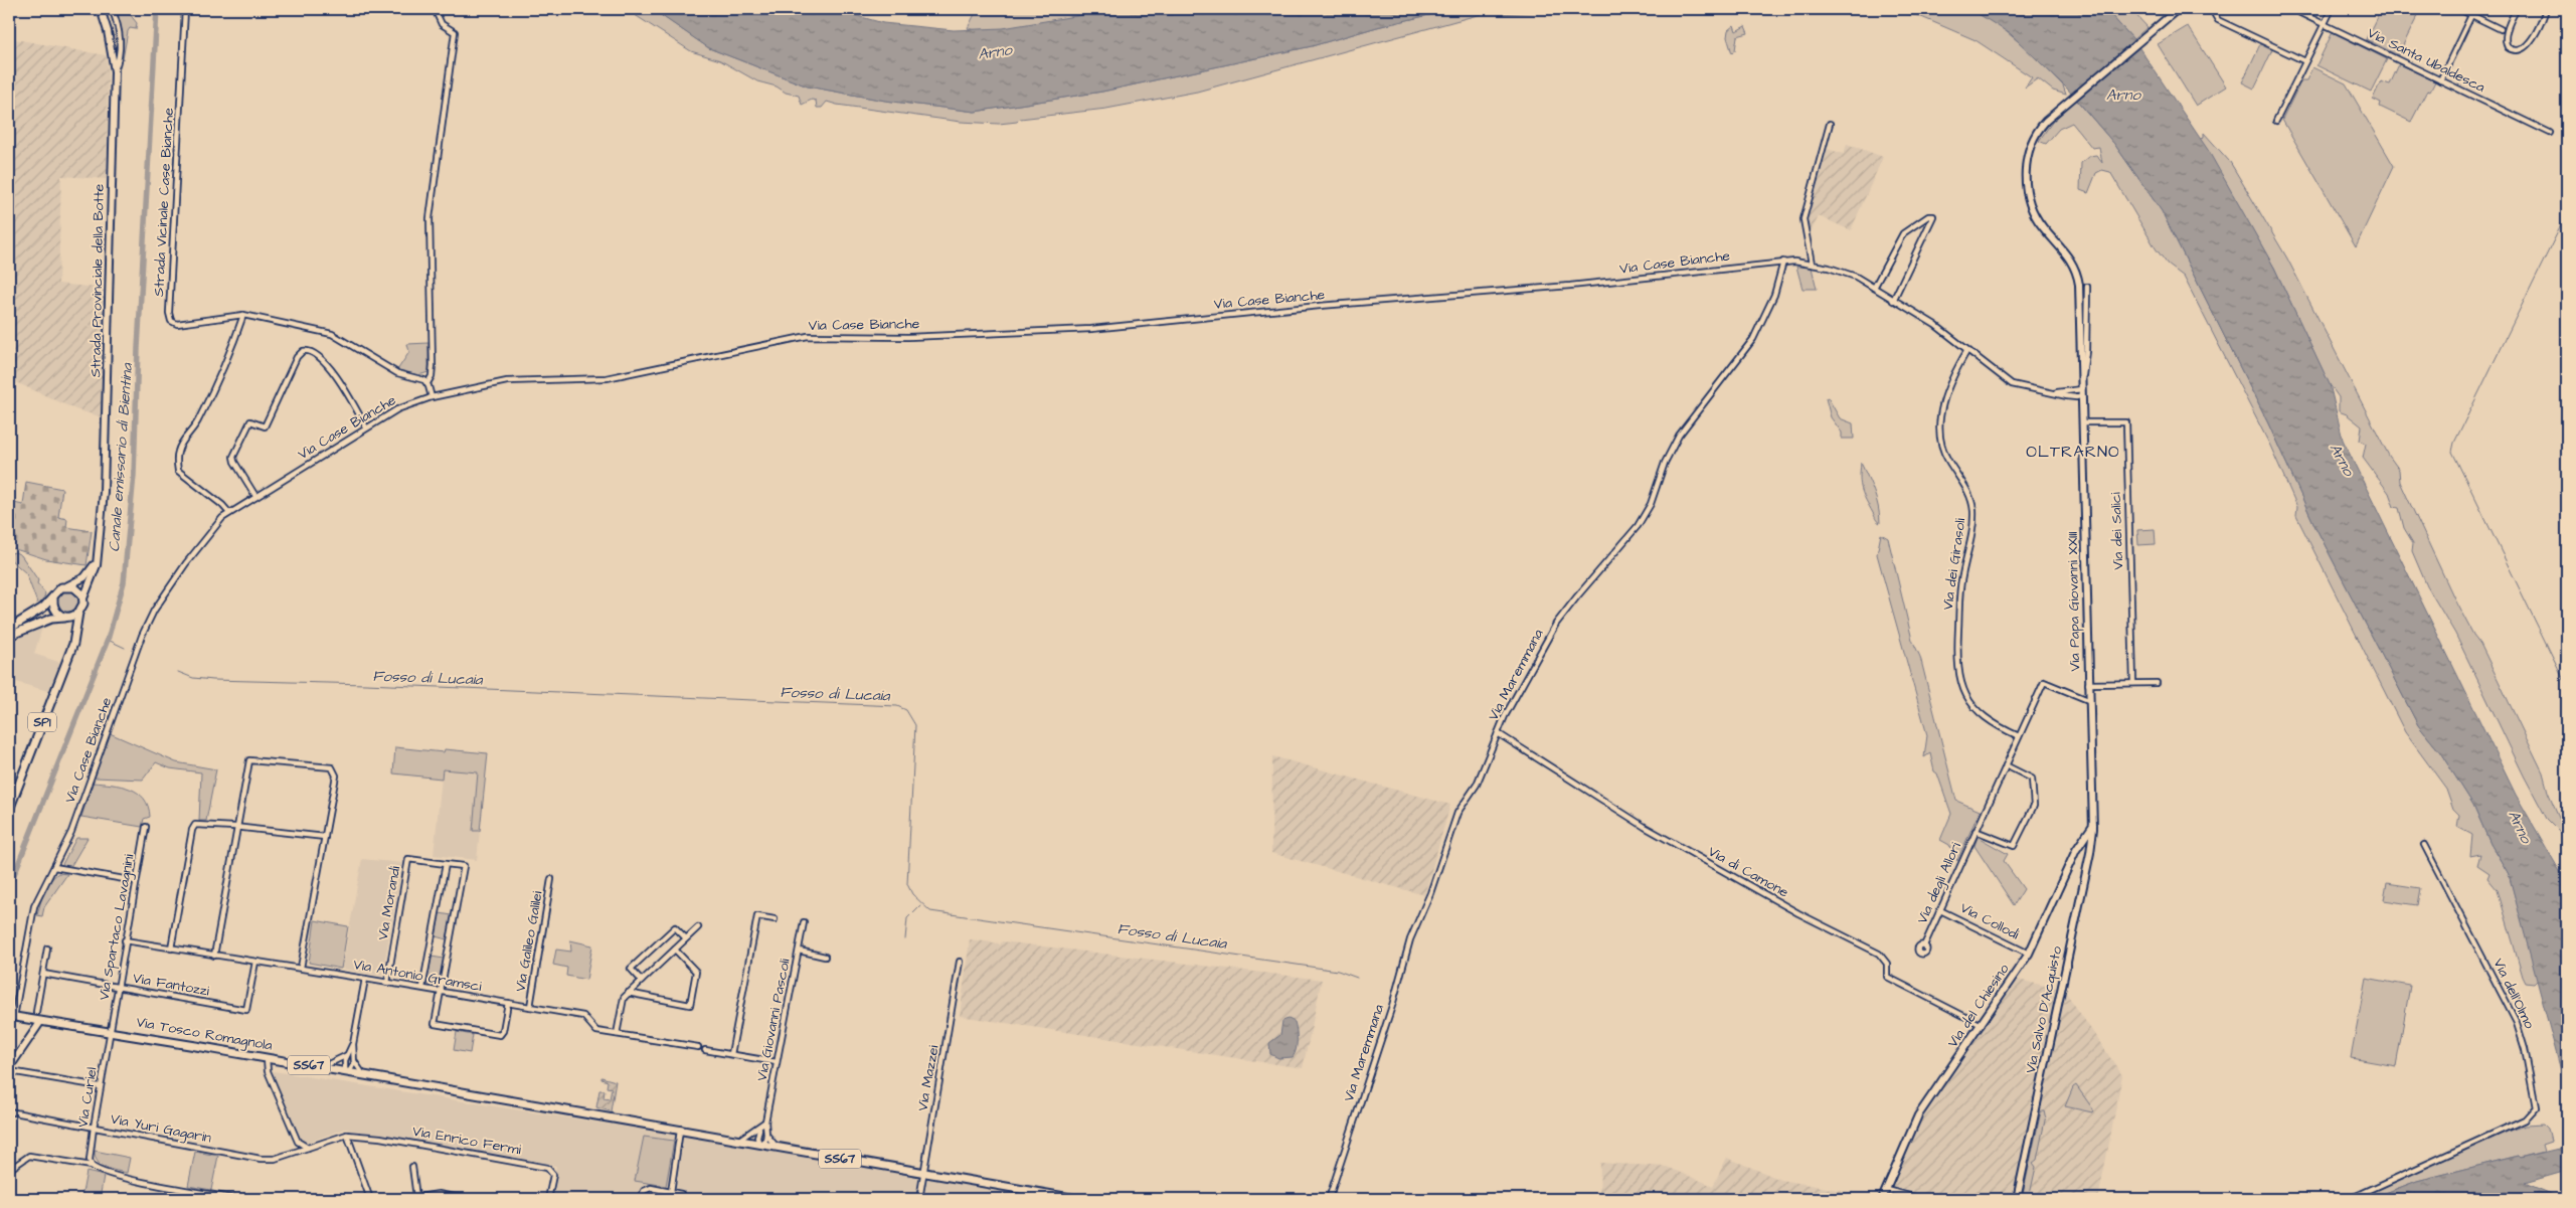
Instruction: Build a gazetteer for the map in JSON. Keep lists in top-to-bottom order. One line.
{"streets":{"main road":["Strada Provinciale della Botte","Via Papa Giovanni XXIII","SP1","Via del Chiesino","Via Salvo D'Acquisto","Via Tosco Romagnola","SS67"],"street":["Via Santa Ubaldesca","Strada Vicinale Case Bianche","Via Case Bianche","Via dei Salici","Via dei Girasoli","Via Maremmana","Via di Camone","Via degli Allori","Via Morandi","Via Collodi","Via Spartaco Lavagnini","Via Galileo Galilei","Via Antonio Gramsci","Via Fantozzi","Via dell'Olmo","Via Giovanni Pascoli","Via Mazzei","Via Curiel","Via Yuri Gagarin","Via Enrico Fermi"]},"crossings":[["Via Case Bianche","Via dei Girasoli"],["Via Case Bianche","Via Papa Giovanni XXIII"],["Via Case Bianche","Via Maremmana"],["Via Case Bianche","Via Tosco Romagnola"],["Strada Provinciale della Botte","SP1"],["Via dei Salici","Via Papa Giovanni XXIII"],["Via dei Girasoli","Via degli Allori"],["Via Papa Giovanni XXIII","Via degli Allori"],["Via Papa Giovanni XXIII","Via del Chiesino"],["Via Papa Giovanni XXIII","Via Salvo D'Acquisto"],["Via Maremmana","Via di Camone"],["Via di Camone","Via del Chiesino"],["Via degli Allori","Via Collodi"],["Via Morandi","Via Antonio Gramsci"],["Via Collodi","Via del Chiesino"],["Via Spartaco Lavagnini","Via Antonio Gramsci"],["Via Spartaco Lavagnini","Via Fantozzi"],["Via Spartaco Lavagnini","Via Tosco Romagnola"],["Via Spartaco Lavagnini","Via Curiel"],["Via Galileo Galilei","Via Antonio Gramsci"],["Via Antonio Gramsci","Via Fantozzi"],["Via del Chiesino","Via Salvo D'Acquisto"],["Via Giovanni Pascoli","SS67"],["Via Tosco Romagnola","SS67"],["Via Tosco Romagnola","Via Curiel"],["SS67","Via Mazzei"],["Via Curiel","Via Yuri Gagarin"],["Via Yuri Gagarin","Via Enrico Fermi"]],"districts":["OLTRARNO"],"water":["Arno","Canale emissario di Bientina","Fosso di Lucaia"]}
